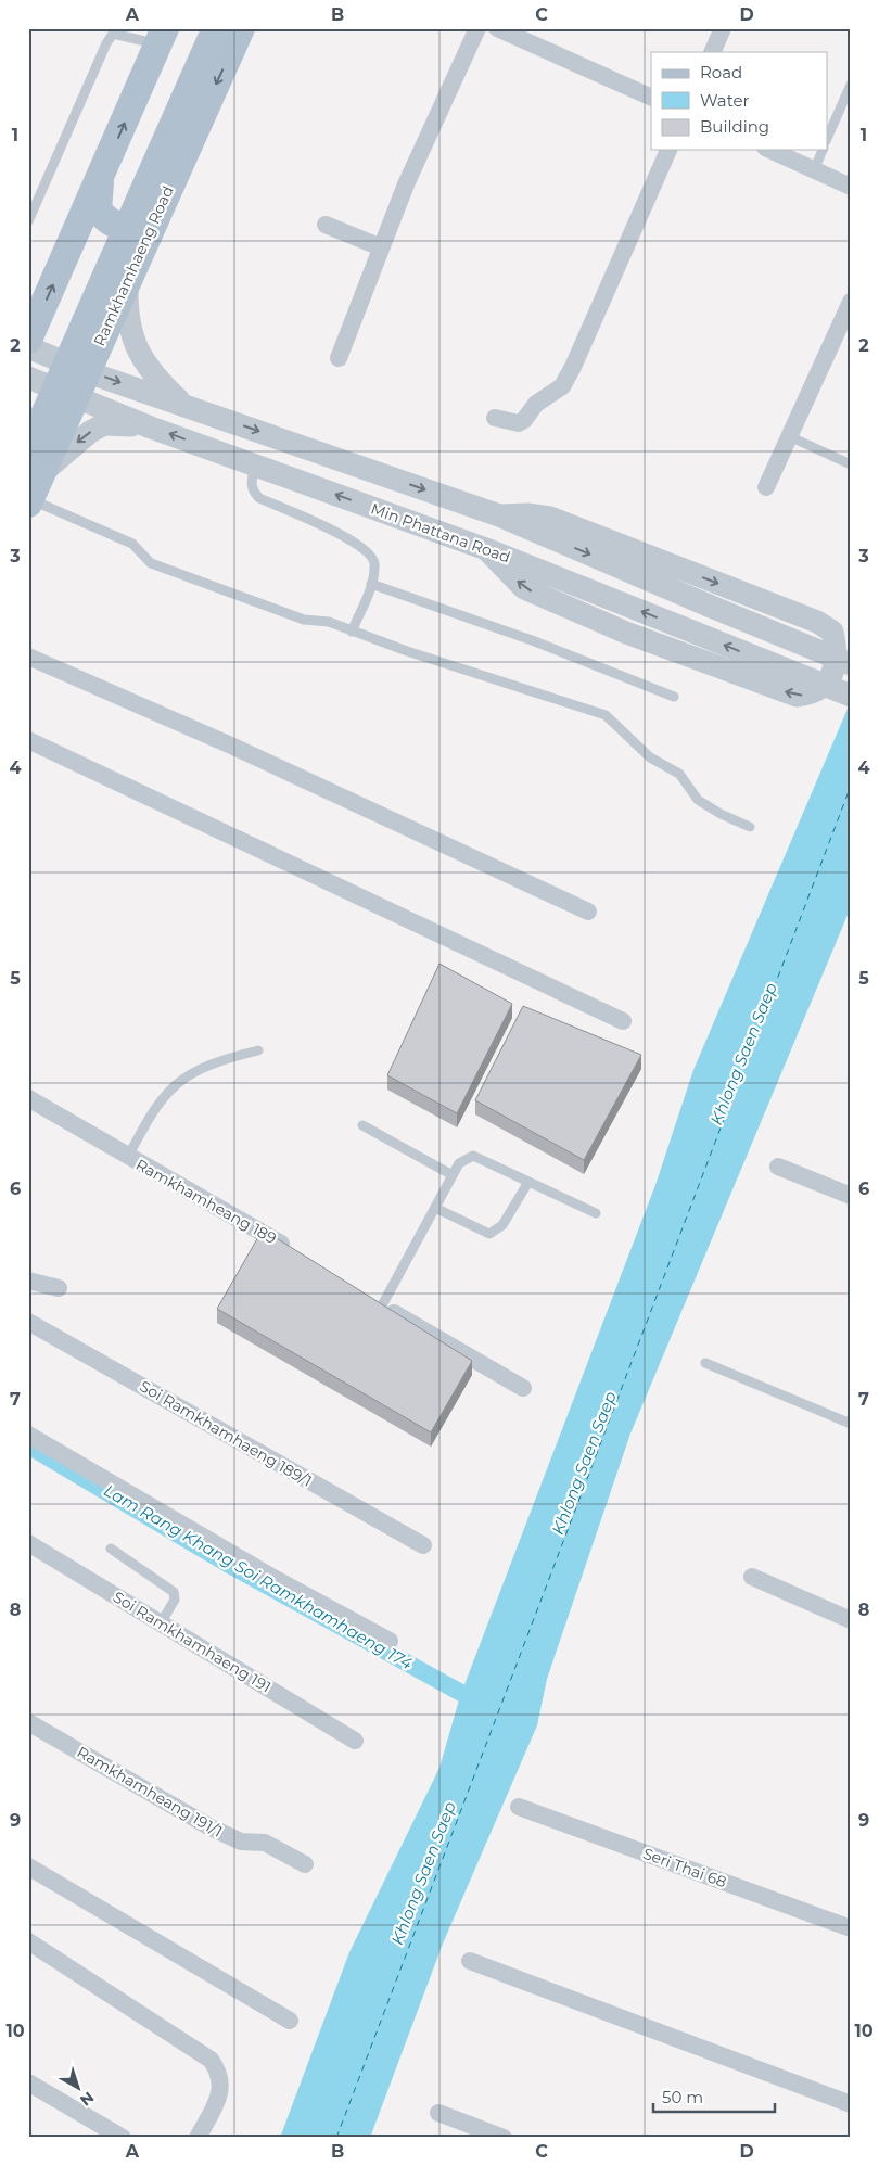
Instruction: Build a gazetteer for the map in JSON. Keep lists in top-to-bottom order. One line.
{"streets":{"main road":["Ramkhamhaeng Road"],"street":["Min Phattana Road","Ramkhamheang 189","Soi Ramkhamhaeng 189/1","Soi Ramkhamhaeng 191","Ramkhamheang 191/1","Seri Thai 68"]},"crossings":[["Ramkhamhaeng Road","Min Phattana Road"]],"water":["Khlong Saen Saep","Lam Rang Khang Soi Ramkhamhaeng 174"],"legend":["Road","Water","Building"],"scale_bar":"50 m","north":"bottom right","grid":{"columns":["A","B","C","D"],"rows":["1","2","3","4","5","6","7","8","9","10"]}}
